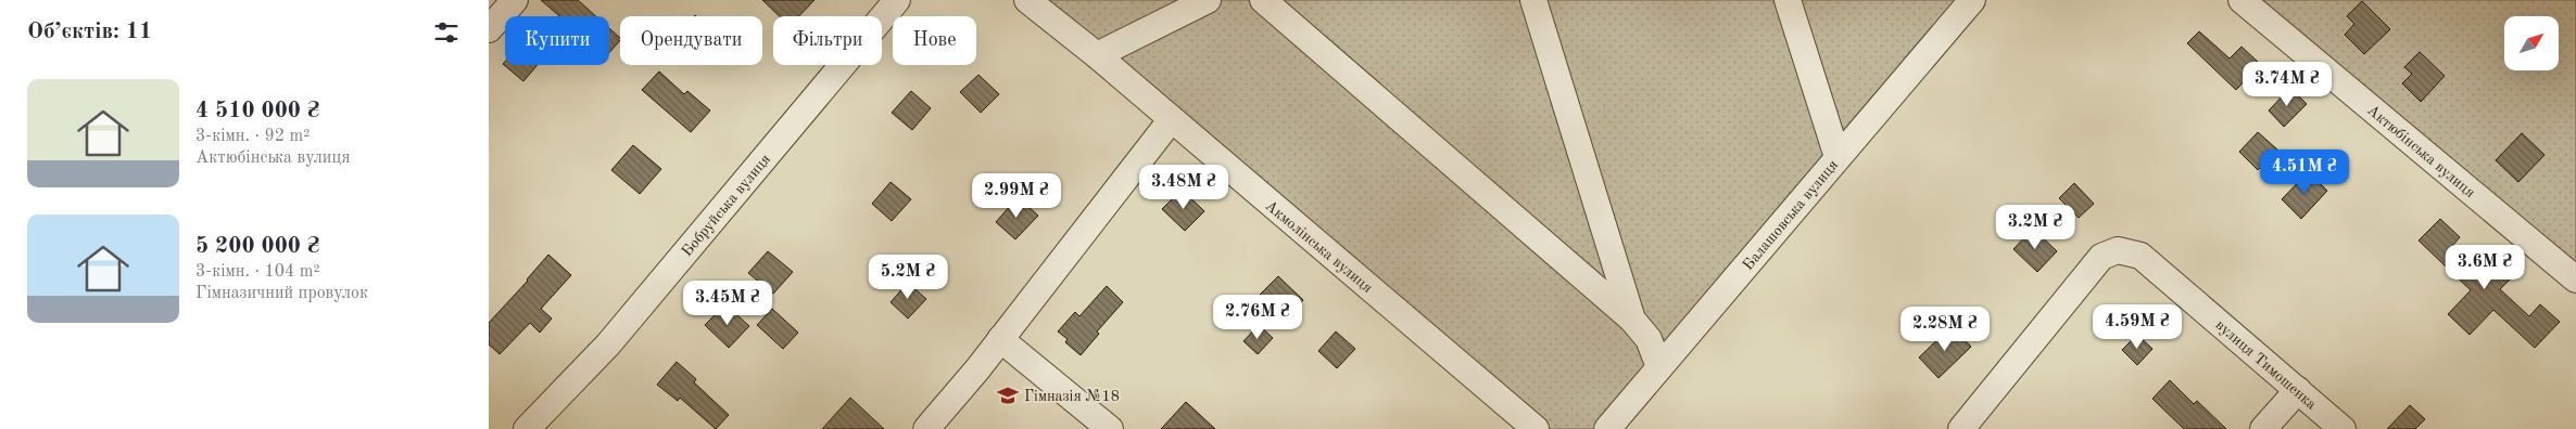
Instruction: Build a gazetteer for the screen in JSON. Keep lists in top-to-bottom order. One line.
{"streets":{"street":["Актюбінська вулиця","Бобруйська вулиця","Балашовська вулиця","Акмолінська вулиця","вулиця Тимошенка"]},"places":{"school or university":["Гімназія №18"]},"north":"top right","page":{"heading":"Об’єктів: 11","chip":["Купити","Орендувати","Фільтри","Нове"],"price":["3.74M ₴","4.51M ₴","3.48M ₴","2.99M ₴","3.2M ₴","3.6M ₴","5.2M ₴","3.45M ₴","2.76M ₴","4.59M ₴","2.28M ₴"],"list":[{"name":"4 510 000 ₴","note":"3-кімн. · 92 m² · Актюбінська вулиця"},{"name":"5 200 000 ₴","note":"3-кімн. · 104 m² · Гімназичний провулок"}]}}
